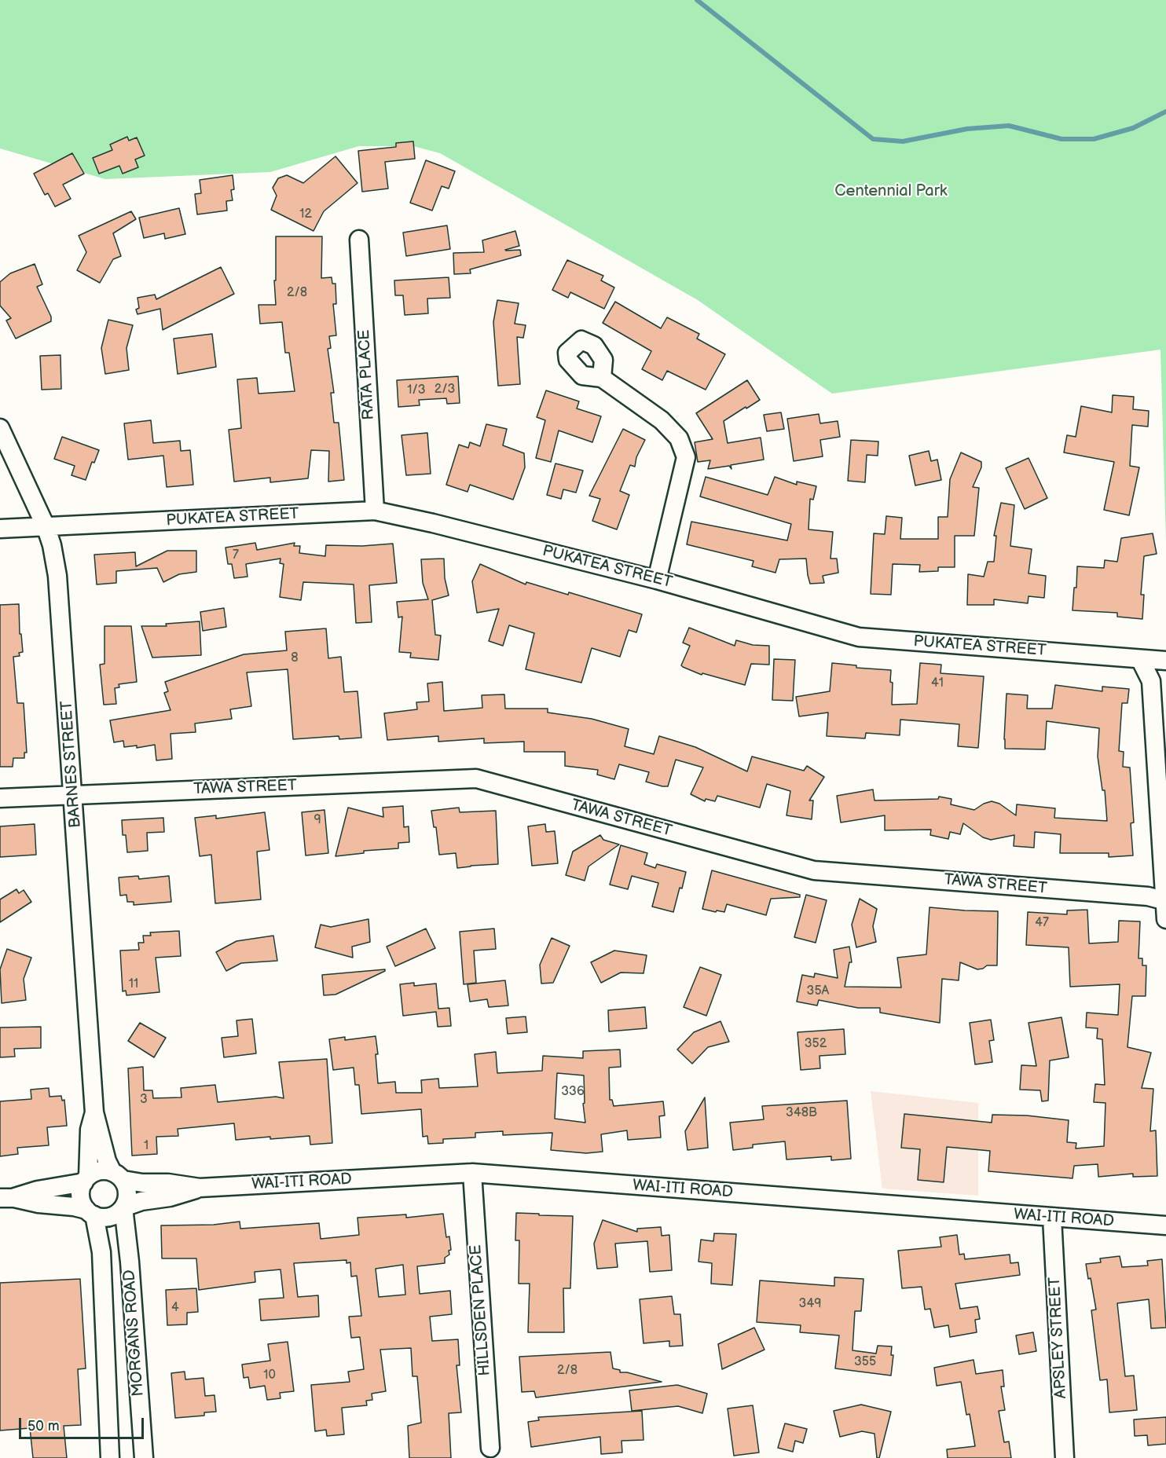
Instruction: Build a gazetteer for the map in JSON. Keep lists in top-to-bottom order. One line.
{"streets":{"street":["RATA PLACE","PUKATEA STREET","BARNES STREET","TAWA STREET","WAI-ITI ROAD","HILLSDEN PLACE","MORGANS ROAD","APSLEY STREET"]},"crossings":[["RATA PLACE","PUKATEA STREET"],["PUKATEA STREET","BARNES STREET"],["BARNES STREET","TAWA STREET"],["BARNES STREET","WAI-ITI ROAD"],["BARNES STREET","MORGANS ROAD"],["WAI-ITI ROAD","HILLSDEN PLACE"],["WAI-ITI ROAD","MORGANS ROAD"],["WAI-ITI ROAD","APSLEY STREET"]],"parks":["Centennial Park"],"house_numbers":["12","2/8","2/3","1/3","7","8","41","9","47","11","35A","352","336","3","348B","1","349","4","355","2/8","10"],"scale_bar":"50 m"}
